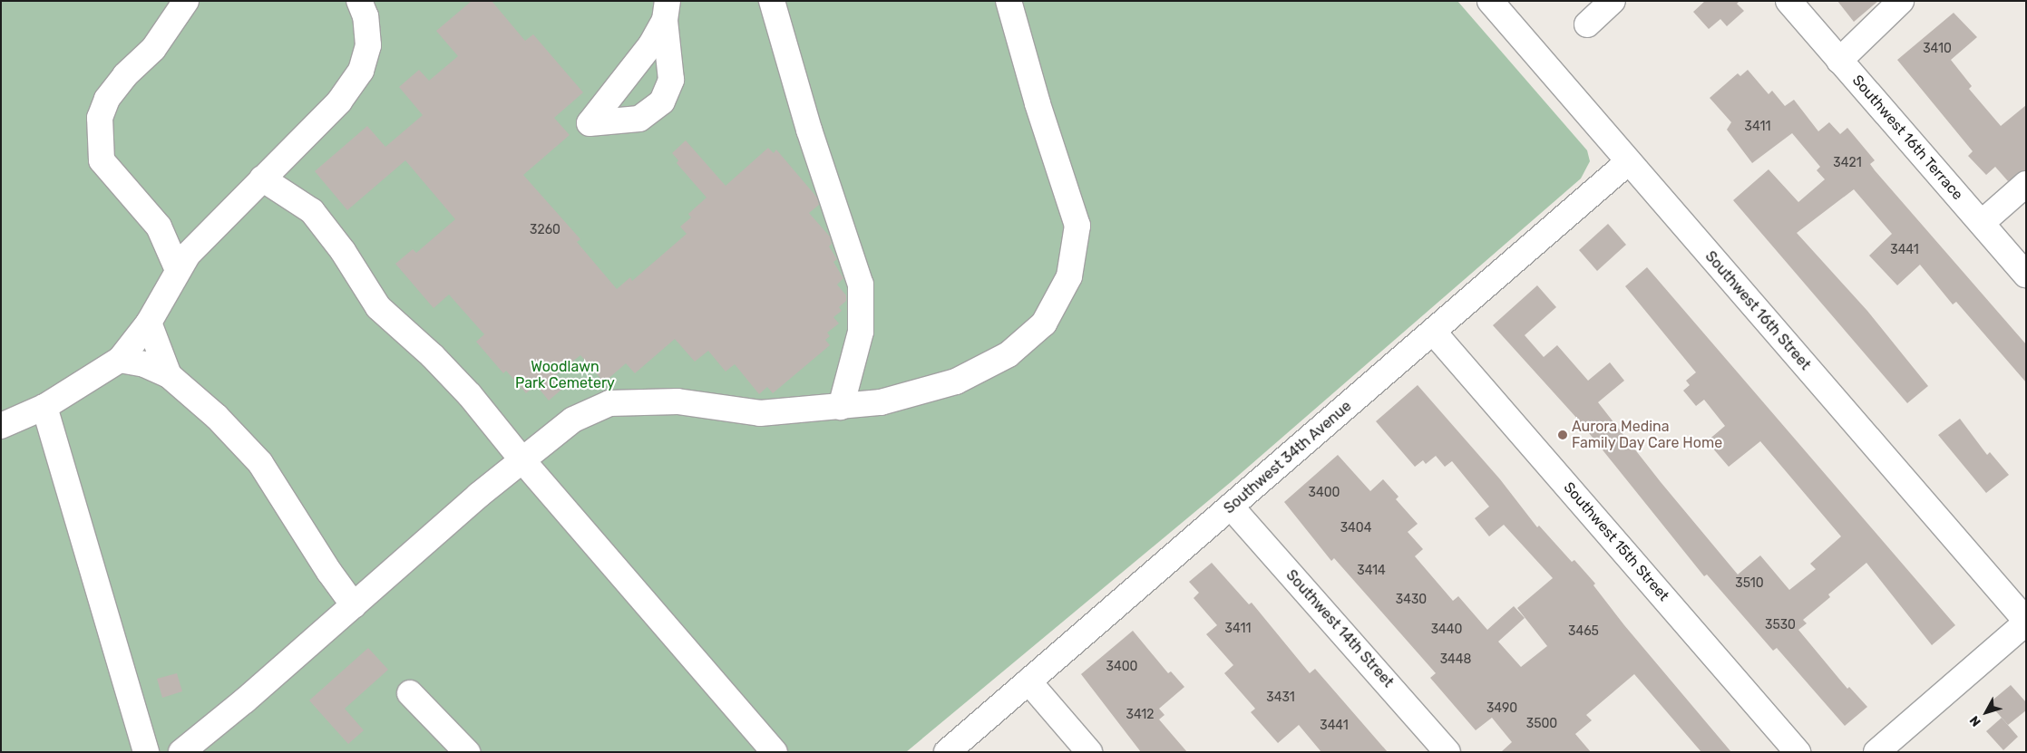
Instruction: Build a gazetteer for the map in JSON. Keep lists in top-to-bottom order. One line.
{"streets":{"street":["Southwest 16th Terrace","Southwest 16th Street","Southwest 34th Avenue","Southwest 15th Street","Southwest 14th Street"]},"crossings":[["Southwest 16th Street","Southwest 34th Avenue"],["Southwest 34th Avenue","Southwest 15th Street"],["Southwest 34th Avenue","Southwest 14th Street"]],"parks":["Woodlawn Park Cemetery"],"places":["Aurora Medina Family Day Care Home"],"house_numbers":["3410","3411","3421","3260","3441","3400","3404","3414","3510","3430","3530","3411","3440","3465","3448","3400","3431","3490","3412","3500","3441"],"north":"bottom left"}
